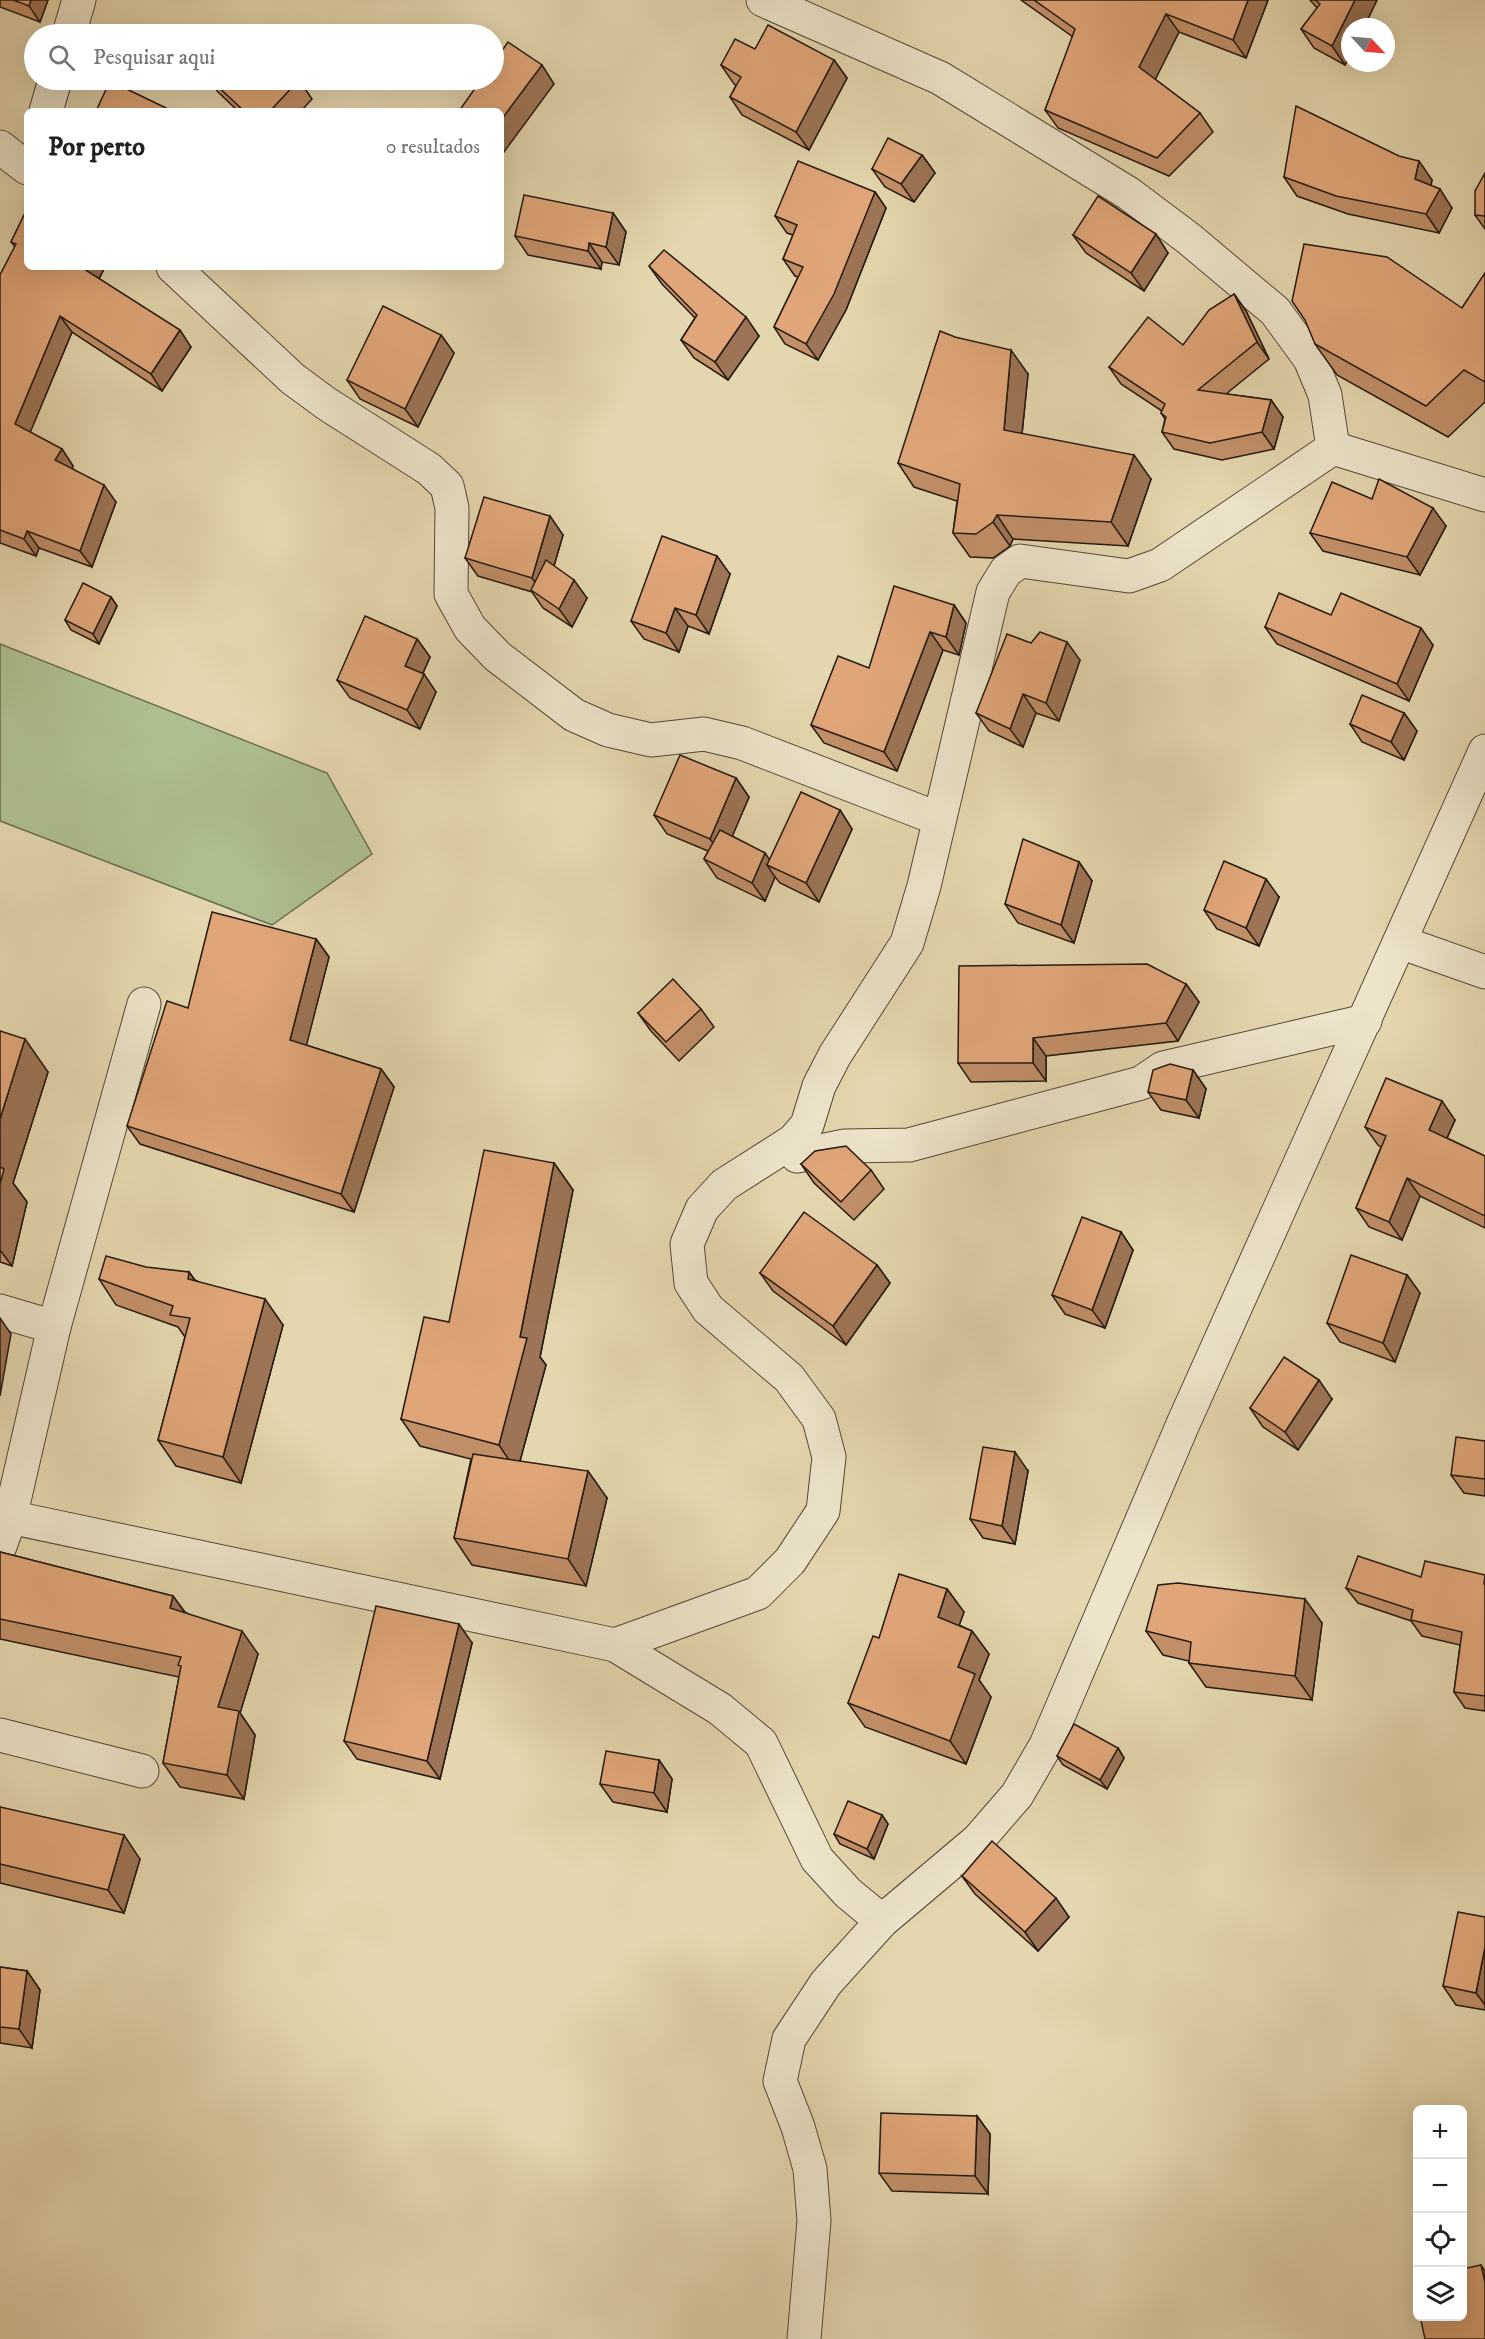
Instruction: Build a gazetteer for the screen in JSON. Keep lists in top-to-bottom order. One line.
{"north":"bottom right","page":{"search":"Pesquisar aqui","heading":["Por perto","0 resultados"],"map_buttons":["+","−"]}}
